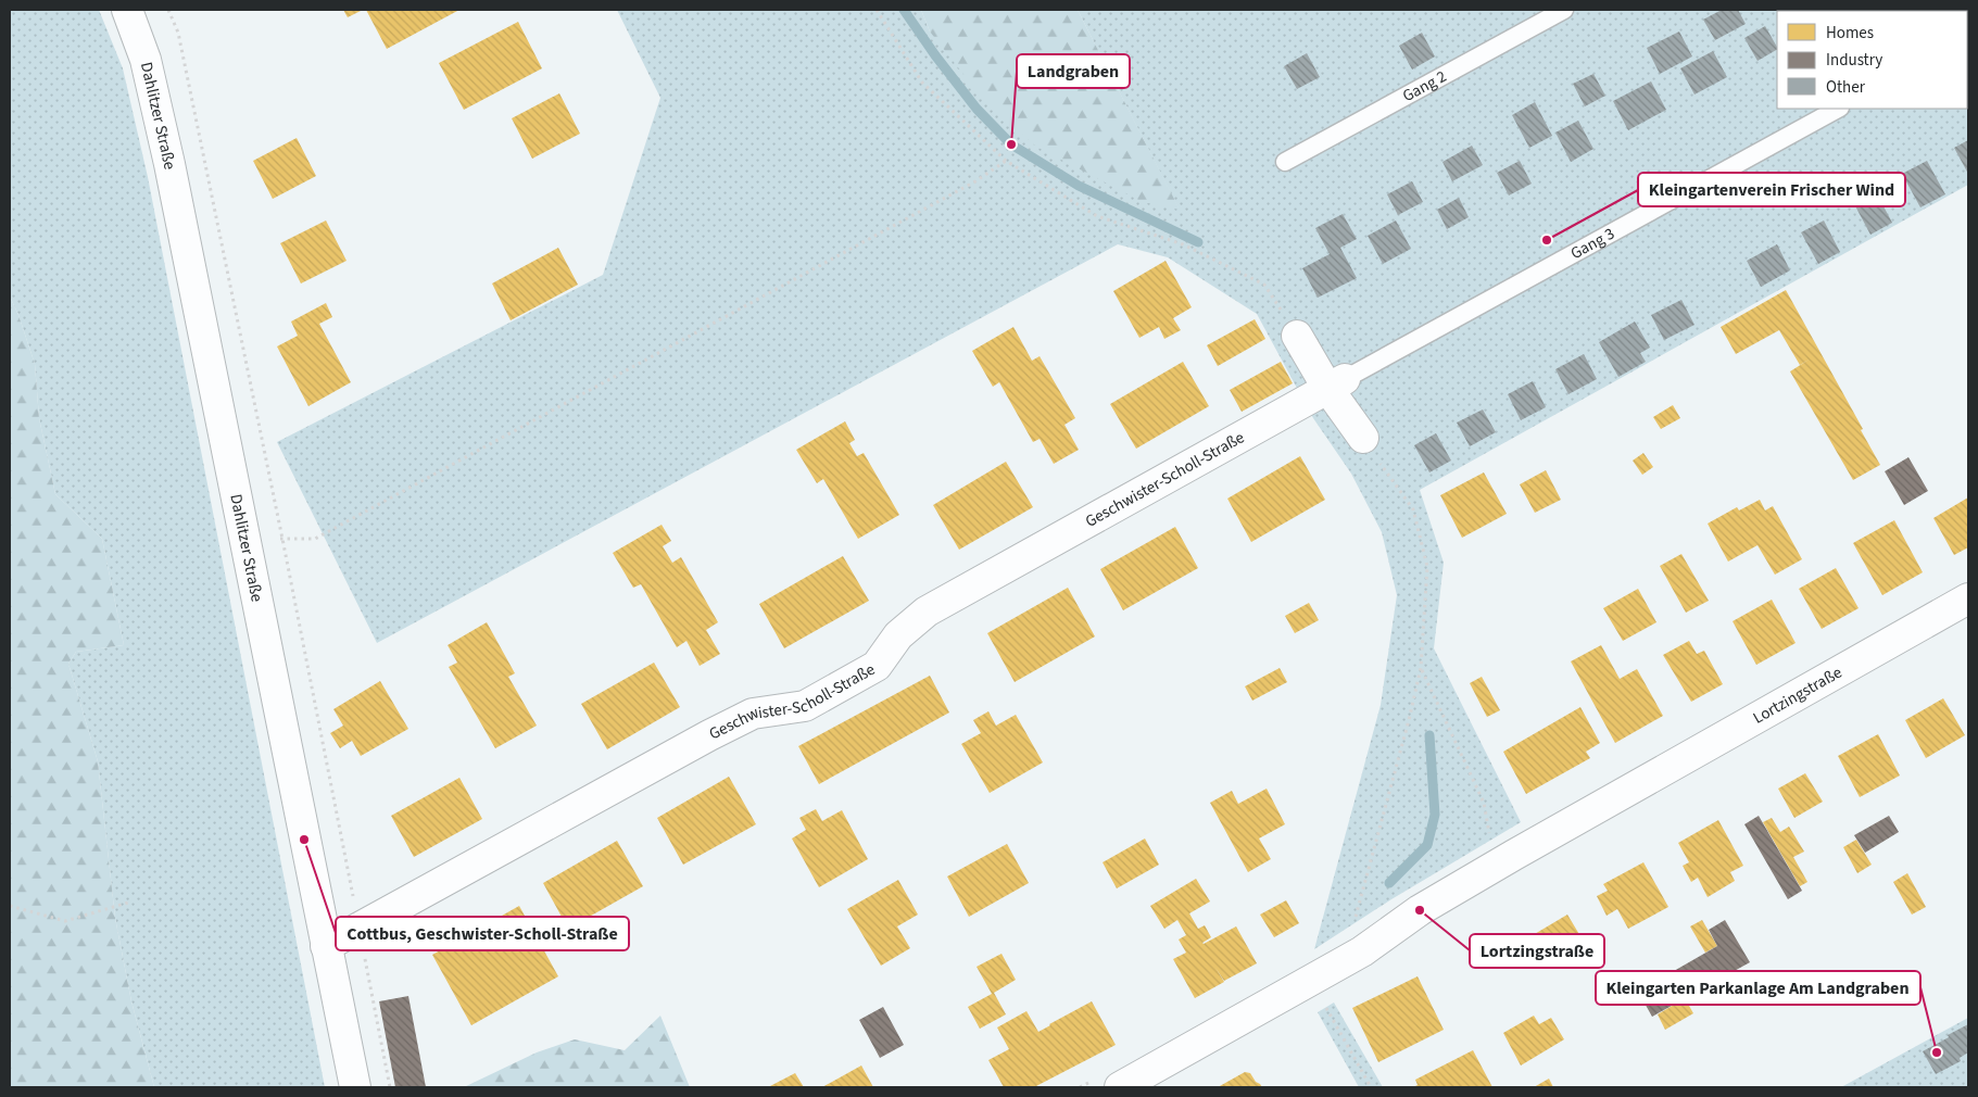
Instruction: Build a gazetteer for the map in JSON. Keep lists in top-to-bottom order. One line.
{"streets":{"street":["Dahlitzer Straße","Geschwister-Scholl-Straße","Lortzingstraße"],"lane":["Gang 2","Gang 3"]},"crossings":[["Dahlitzer Straße","Geschwister-Scholl-Straße"],["Gang 3","Geschwister-Scholl-Straße"]],"places":["Landgraben","Kleingartenverein Frischer Wind","Cottbus, Geschwister-Scholl-Straße","Lortzingstraße","Kleingarten Parkanlage Am Landgraben"],"legend":["Homes","Industry","Other"]}
